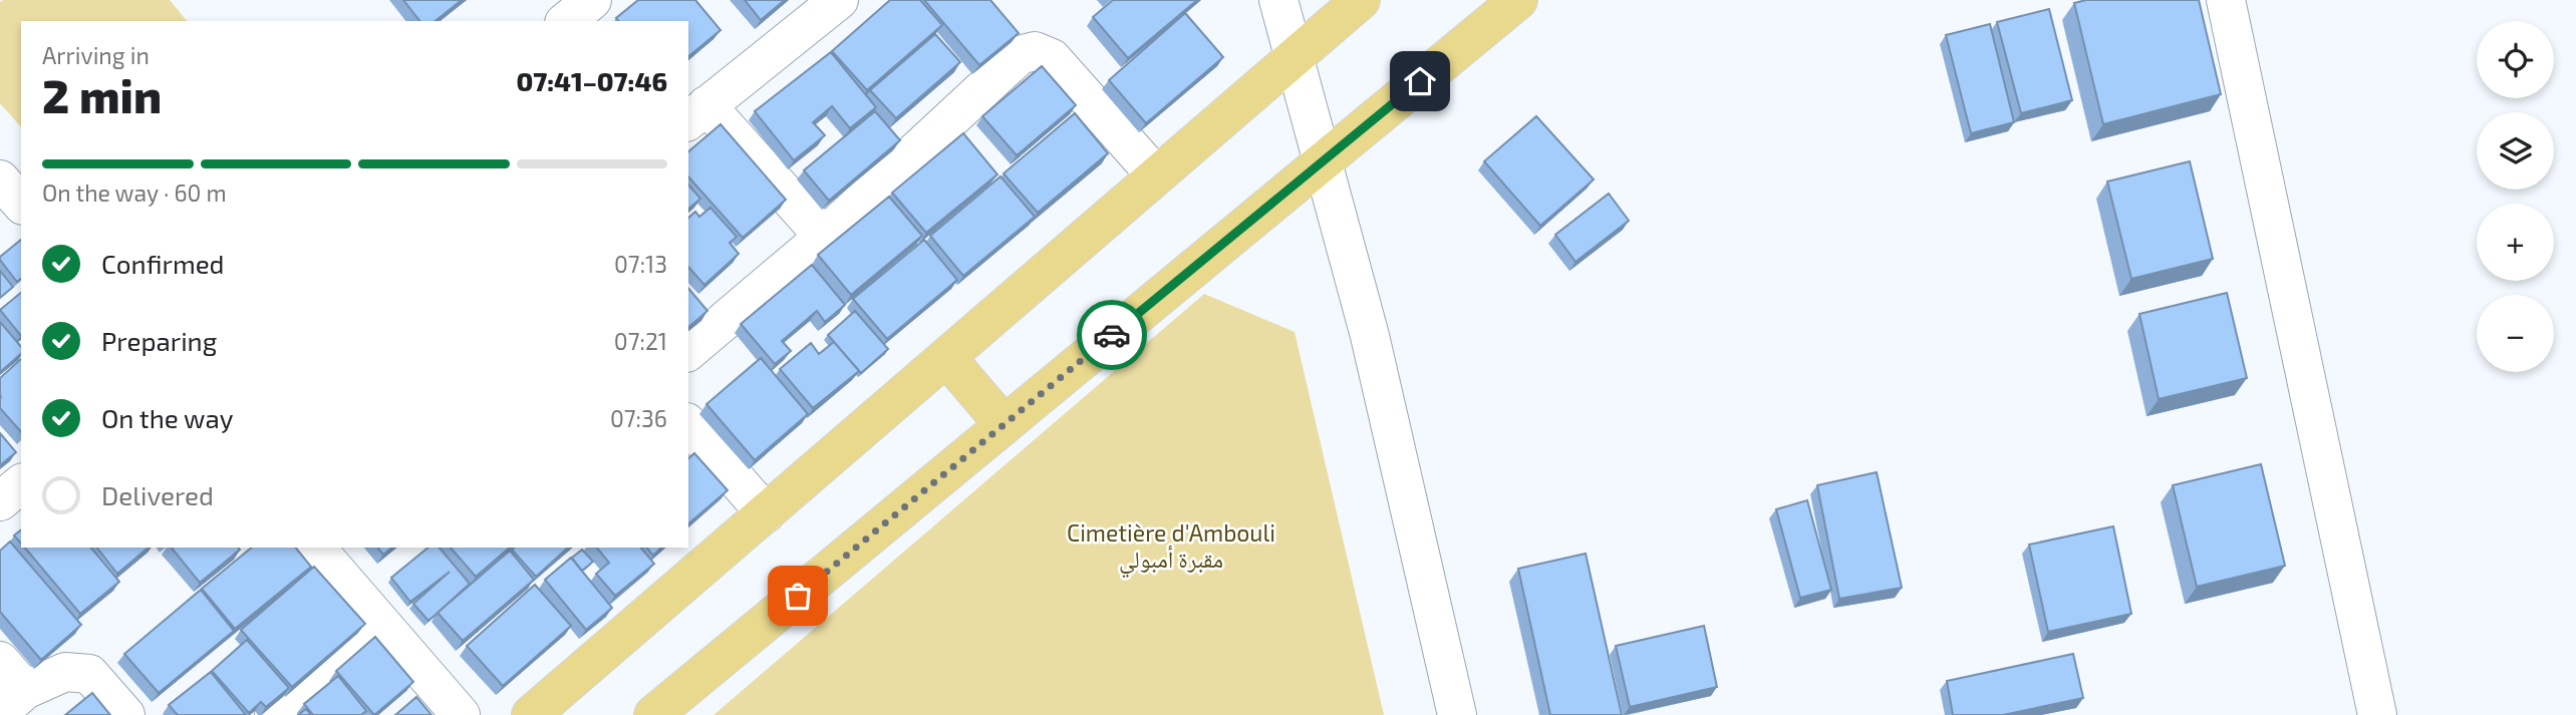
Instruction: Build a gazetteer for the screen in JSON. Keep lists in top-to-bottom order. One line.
{"parks":["Cimetière d'Ambouli مقبرة أمبولي"],"page":{"map_buttons":["+","−"],"heading":["2 min","Arriving in","07:41–07:46"],"bar":"On the way · 60 m","list":[["Confirmed","07:13"],["Preparing","07:21"],["On the way","07:36"],"Delivered"]}}
